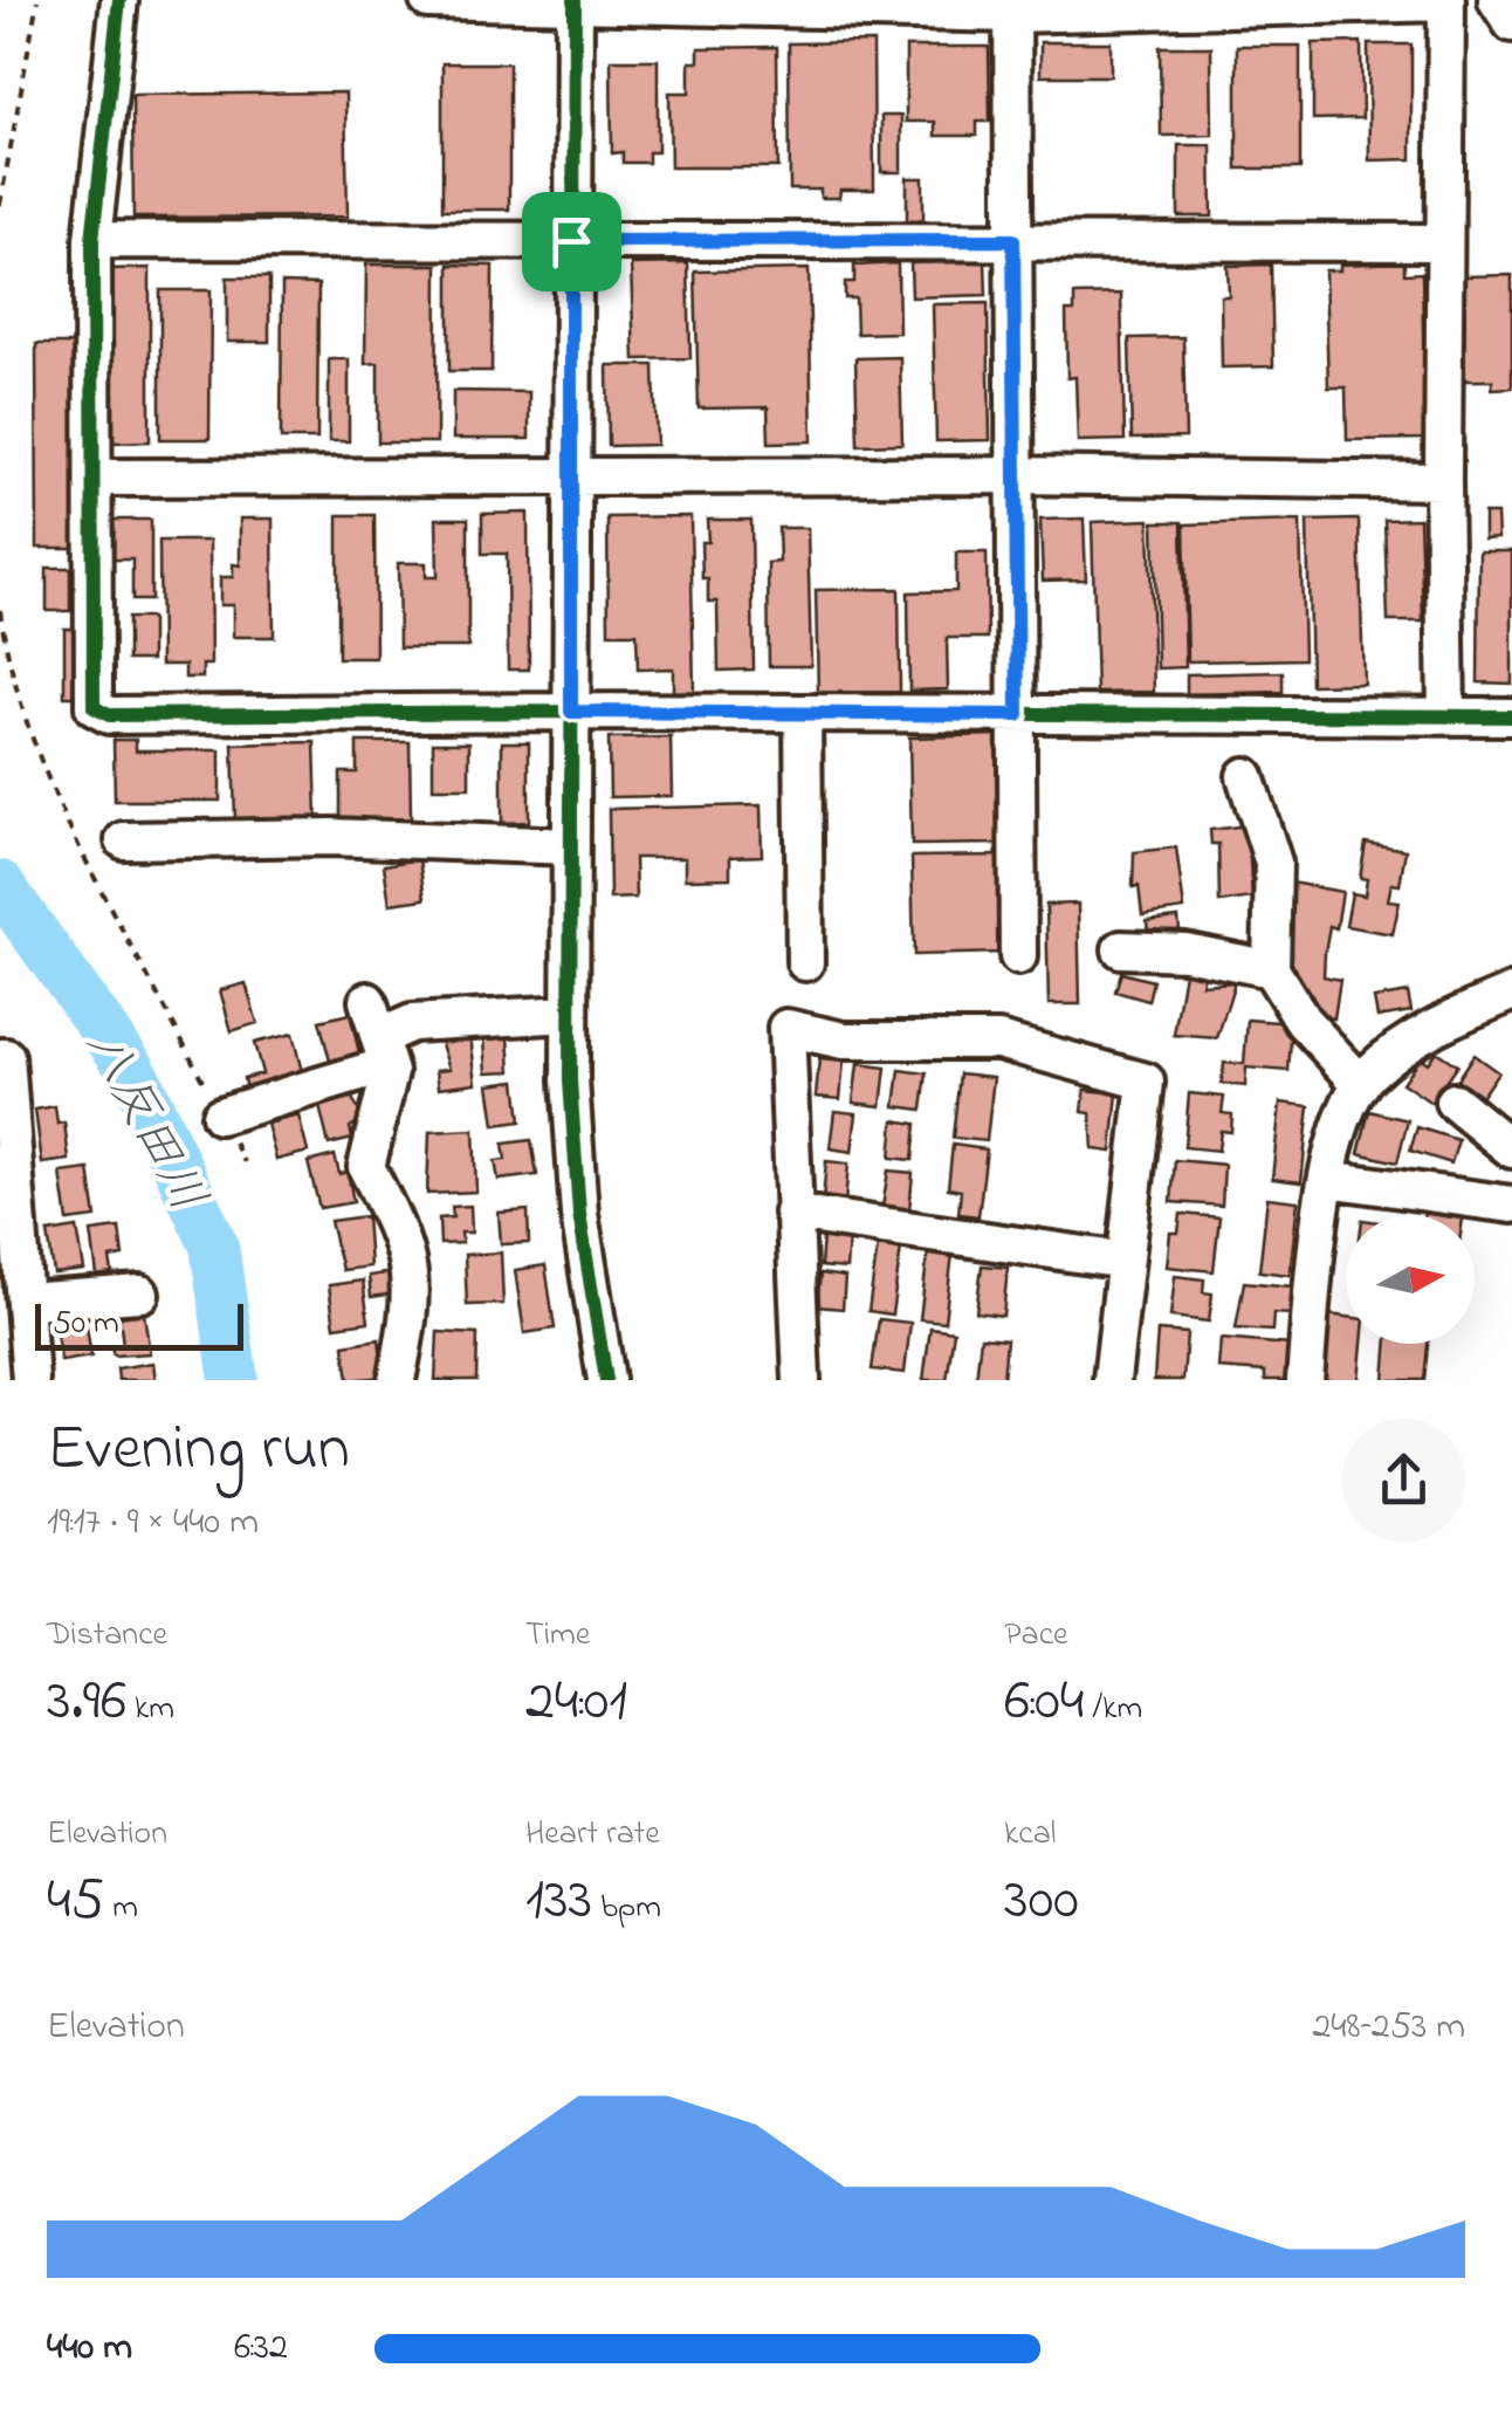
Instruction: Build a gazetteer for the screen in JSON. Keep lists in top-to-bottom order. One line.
{"water":["八反田川"],"scale_bar":"50 m","north":"right","page":{"scale":"50 m","heading":["Evening run","19:17 · 9 × 440 m"],"stats":[["Distance","3.96 km"],["Time","24:01"],["Pace","6:04 /km"],["Elevation","45 m"],["Heart rate","133 bpm"],["kcal","300"]],"chart":["Elevation","248–253 m"],"list":[{"name":"440 m","note":"6:32"}]}}
